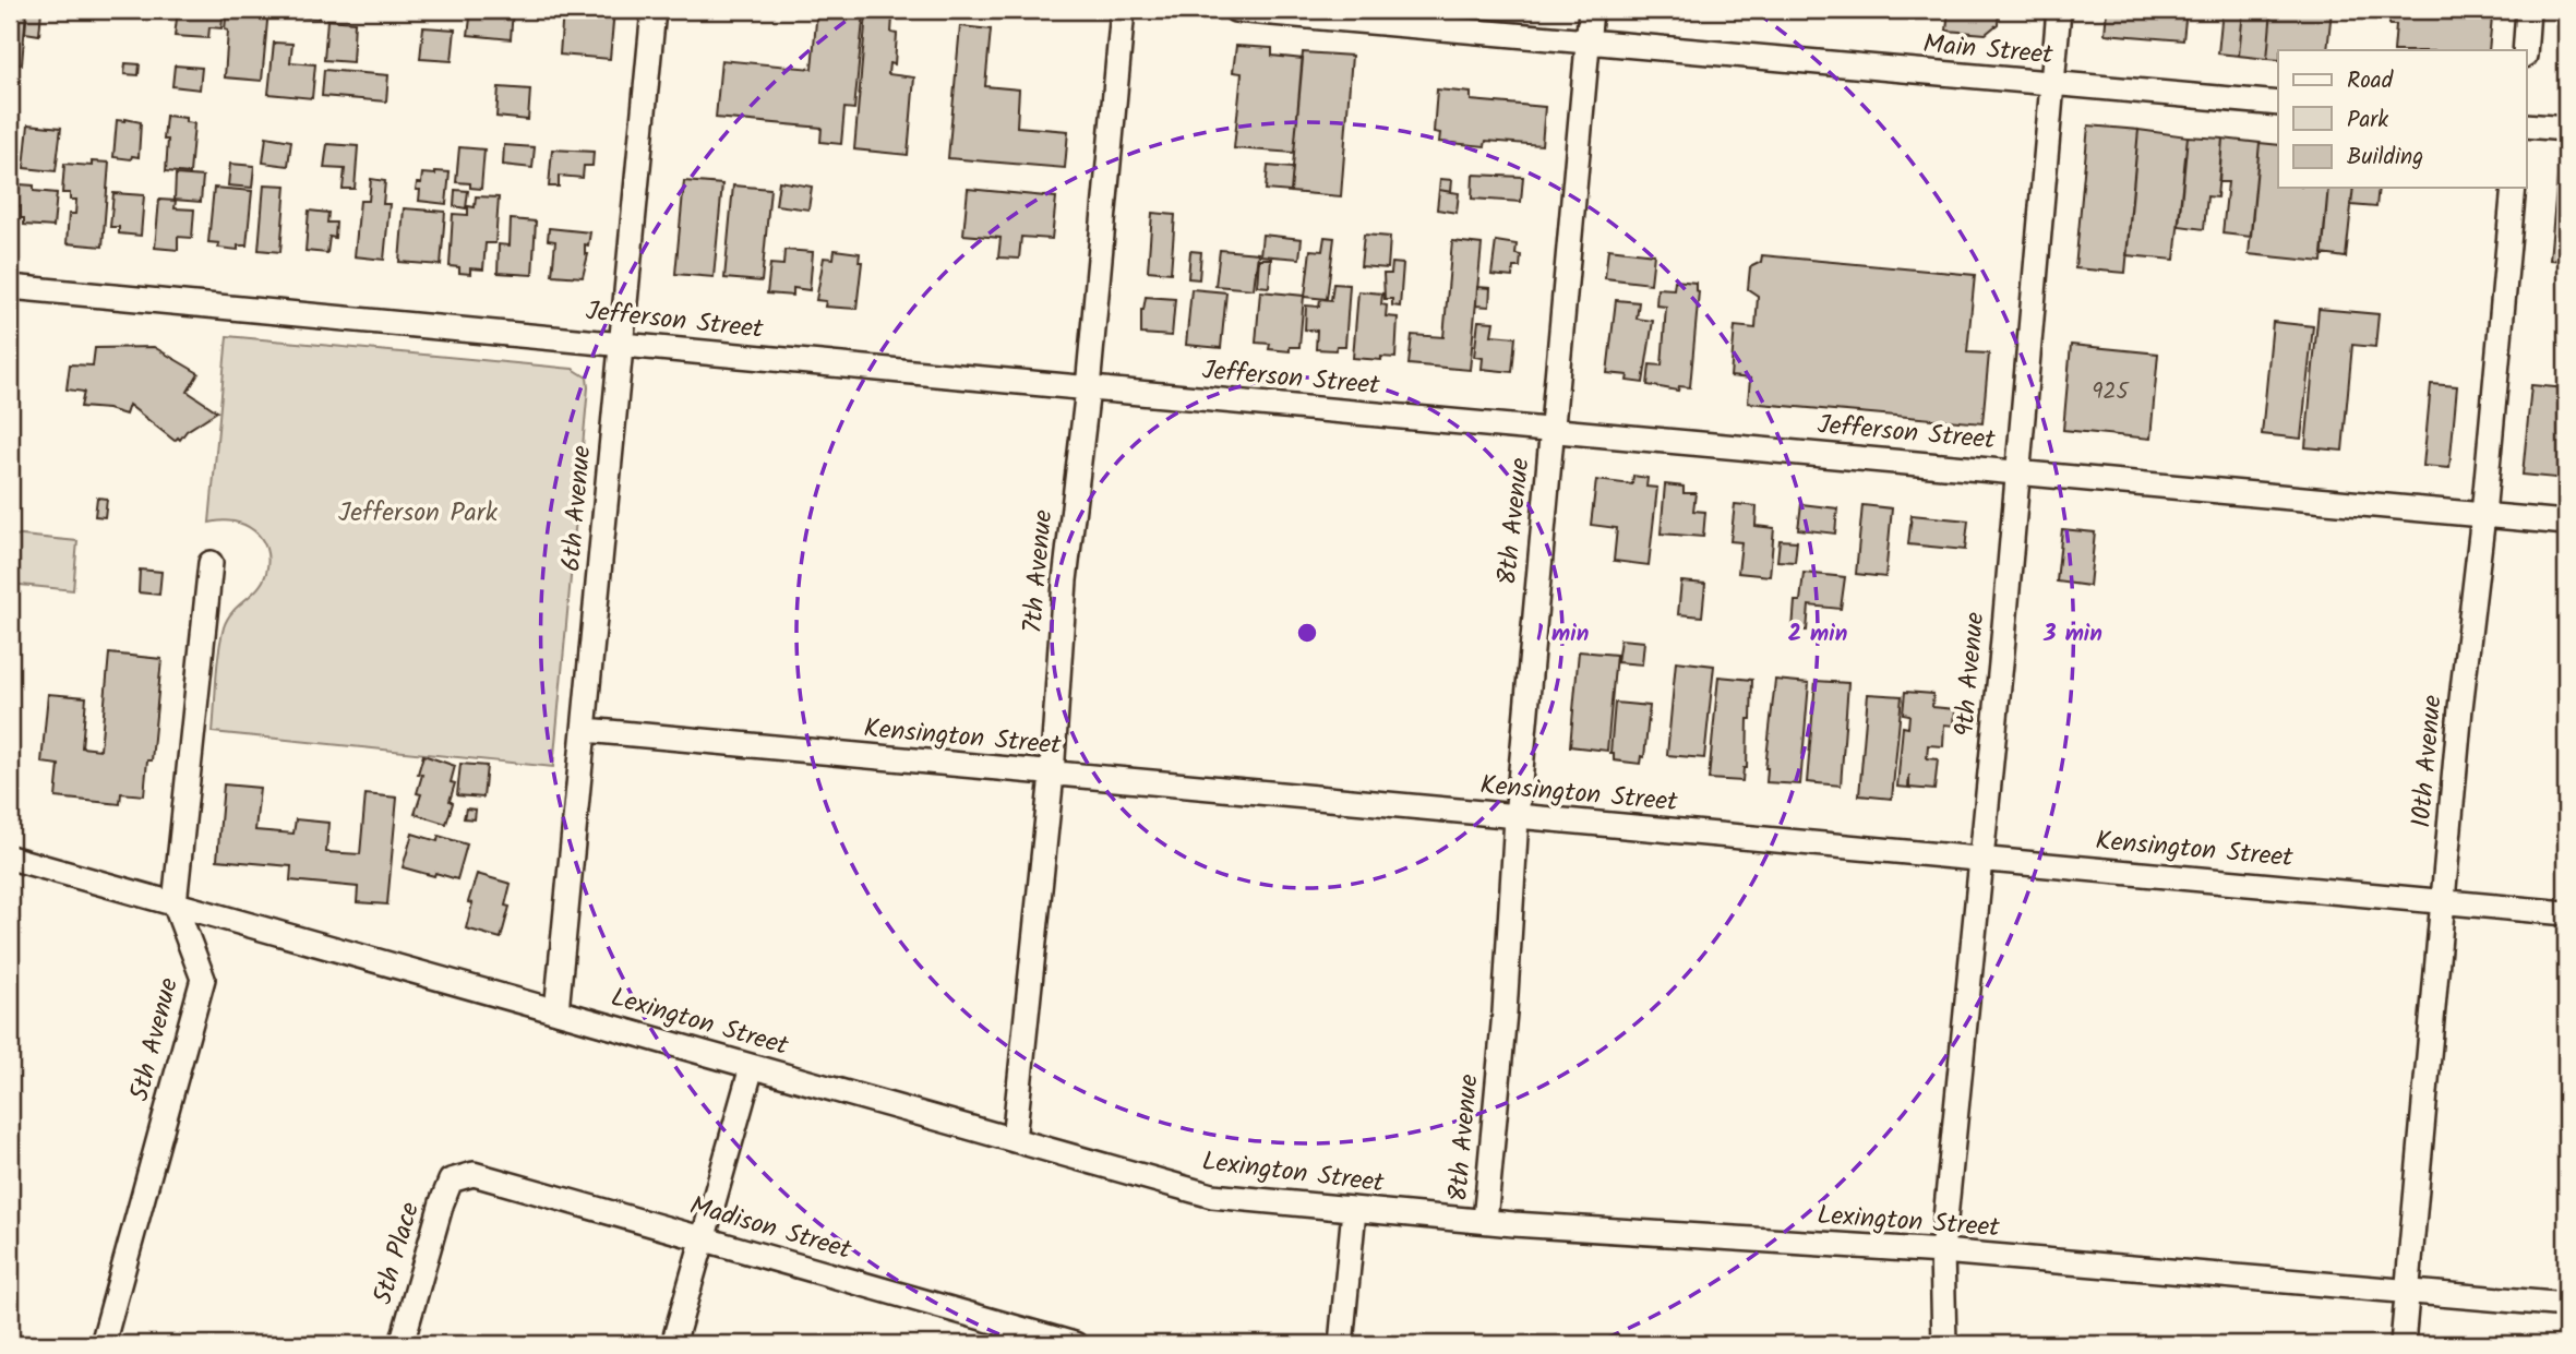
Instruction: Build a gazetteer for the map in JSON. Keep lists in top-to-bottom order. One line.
{"streets":{"street":["Main Street","Jefferson Street","6th Avenue","8th Avenue","7th Avenue","9th Avenue","Kensington Street","10th Avenue","Lexington Street","5th Avenue","Madison Street","5th Place"]},"crossings":[["Main Street","8th Avenue"],["Main Street","9th Avenue"],["Jefferson Street","6th Avenue"],["Jefferson Street","8th Avenue"],["Jefferson Street","7th Avenue"],["Jefferson Street","9th Avenue"],["Jefferson Street","10th Avenue"],["6th Avenue","Kensington Street"],["6th Avenue","Lexington Street"],["8th Avenue","Kensington Street"],["8th Avenue","Lexington Street"],["7th Avenue","Kensington Street"],["7th Avenue","Lexington Street"],["9th Avenue","Kensington Street"],["9th Avenue","Lexington Street"],["Kensington Street","10th Avenue"],["10th Avenue","Lexington Street"],["Lexington Street","5th Avenue"],["Madison Street","5th Place"]],"parks":["Jefferson Park"],"house_numbers":["925"],"legend":["Road","Park","Building"],"rings":["1 min","2 min","3 min"]}
